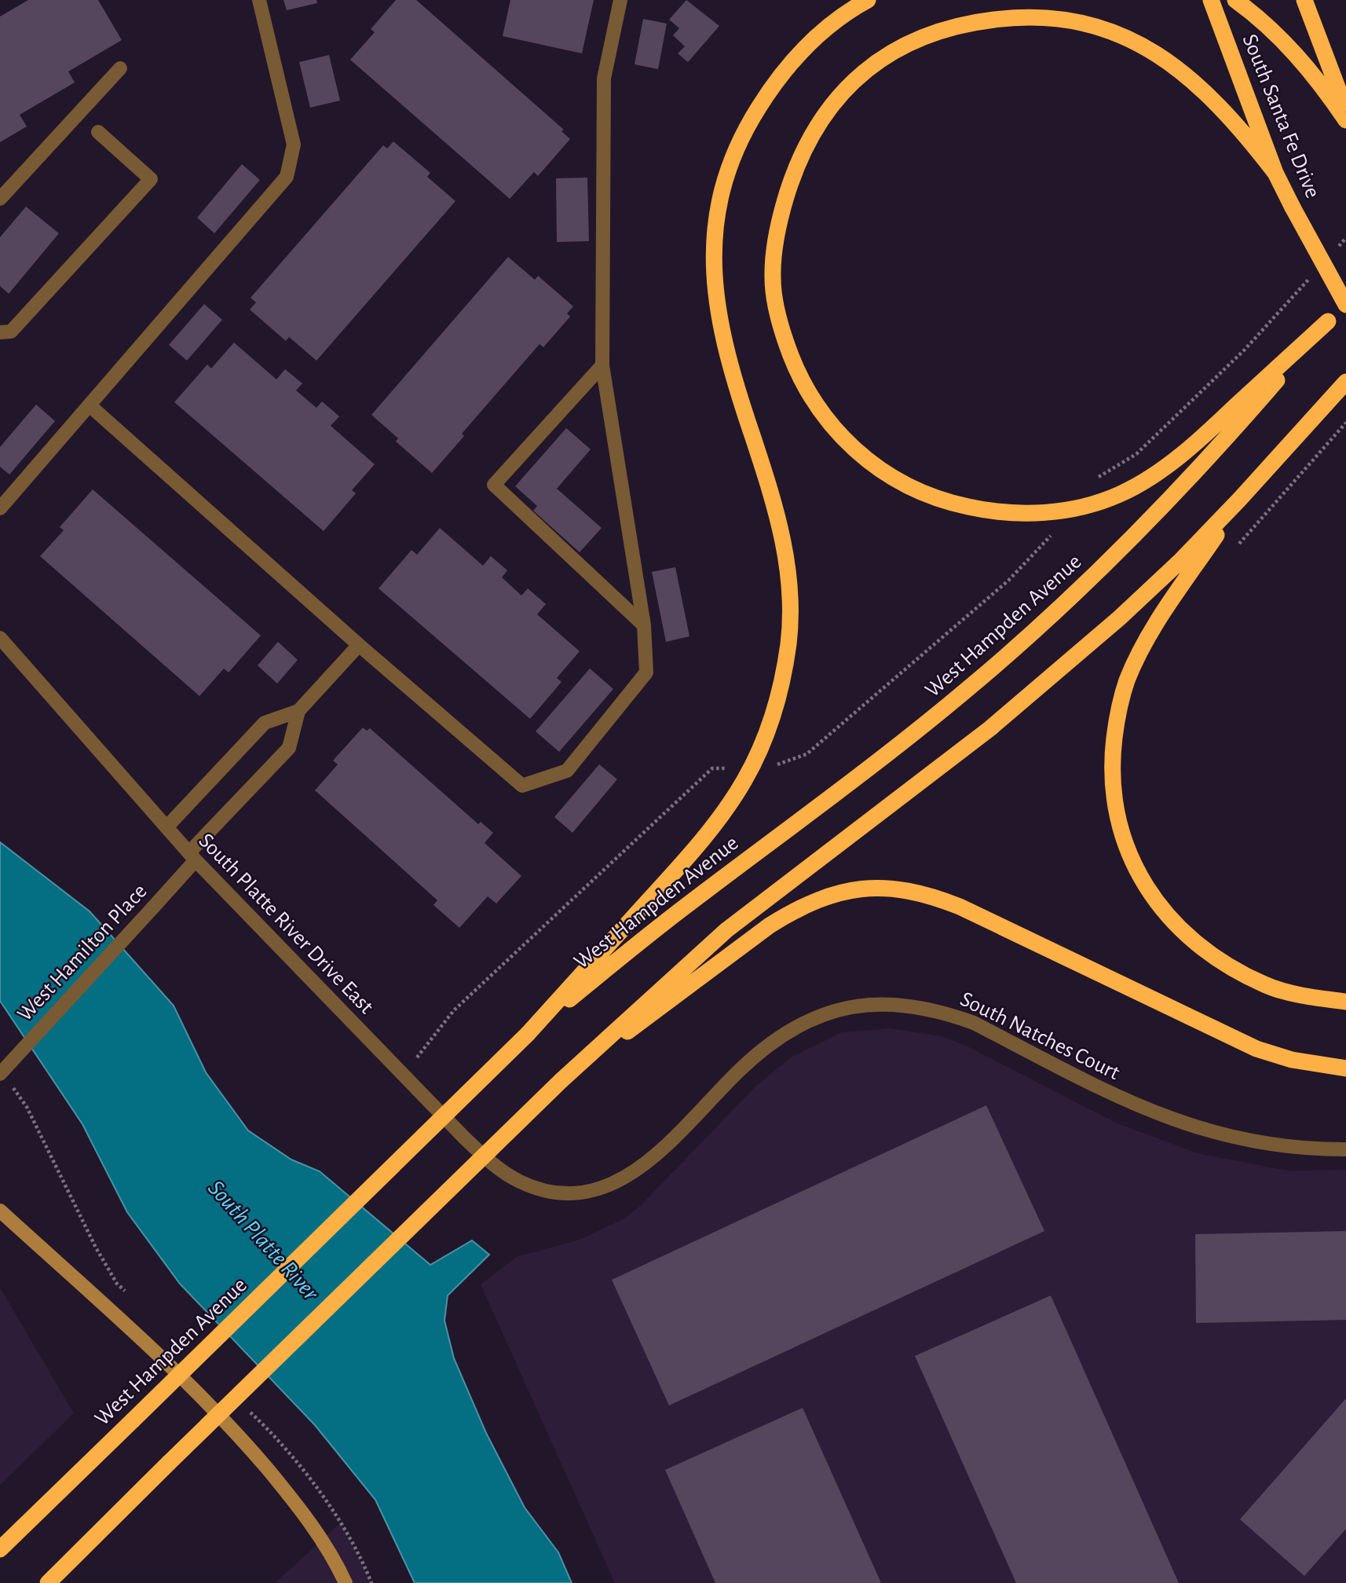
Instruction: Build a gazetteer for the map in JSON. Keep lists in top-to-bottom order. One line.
{"streets":{"highway":["South Santa Fe Drive","West Hampden Avenue"],"street":["South Platte River Drive East","West Hamilton Place","South Natches Court"]},"crossings":[["South Platte River Drive East","West Hamilton Place"],["South Platte River Drive East","South Natches Court"]],"water":["South Platte River"]}
